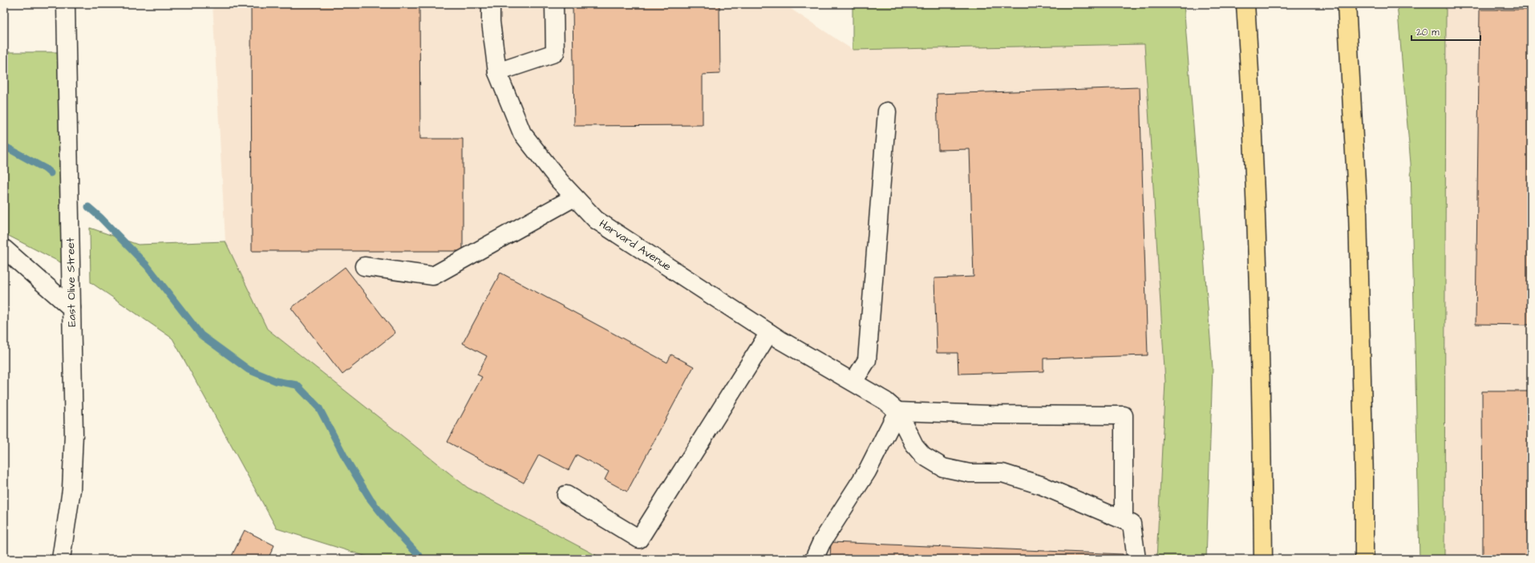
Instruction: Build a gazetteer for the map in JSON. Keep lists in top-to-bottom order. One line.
{"streets":{"street":["Harvard Avenue","East Olive Street"]},"scale_bar":"20 m"}
